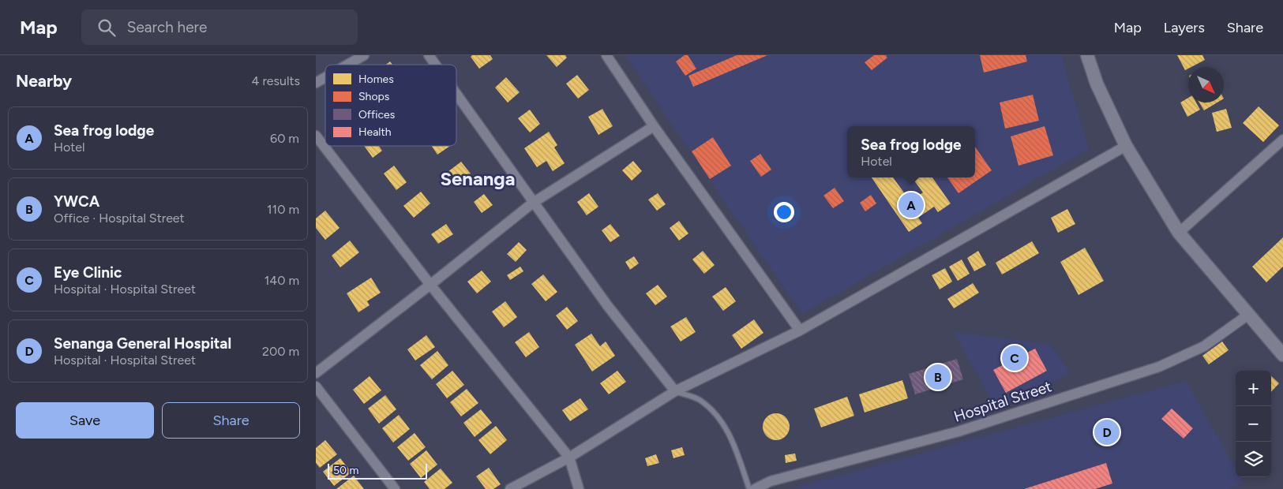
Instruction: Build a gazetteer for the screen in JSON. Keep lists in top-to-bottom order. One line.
{"streets":{"street":["Hospital Street"]},"districts":["Senanga"],"legend":["Homes","Shops","Offices","Health"],"scale_bar":"50 m","north":"bottom right","page":{"header":"Map","search":"Search here","nav":["Map","Layers","Share"],"heading":["Nearby","4 results"],"list":[{"mark":"A","name":"Sea frog lodge","note":"Hotel","value":"60 m"},{"mark":"B","name":"YWCA","note":"Office · Hospital Street","value":"110 m"},{"mark":"C","name":"Eye Clinic","note":"Hospital · Hospital Street","value":"140 m"},{"mark":"D","name":"Senanga General Hospital","note":"Hospital · Hospital Street","value":"200 m"}],"popup":["Sea frog lodge","Hotel"],"pins":["A","C","B","D"],"map_buttons":["+","−"],"buttons":["Save","Share"],"scale":"50 m"}}
